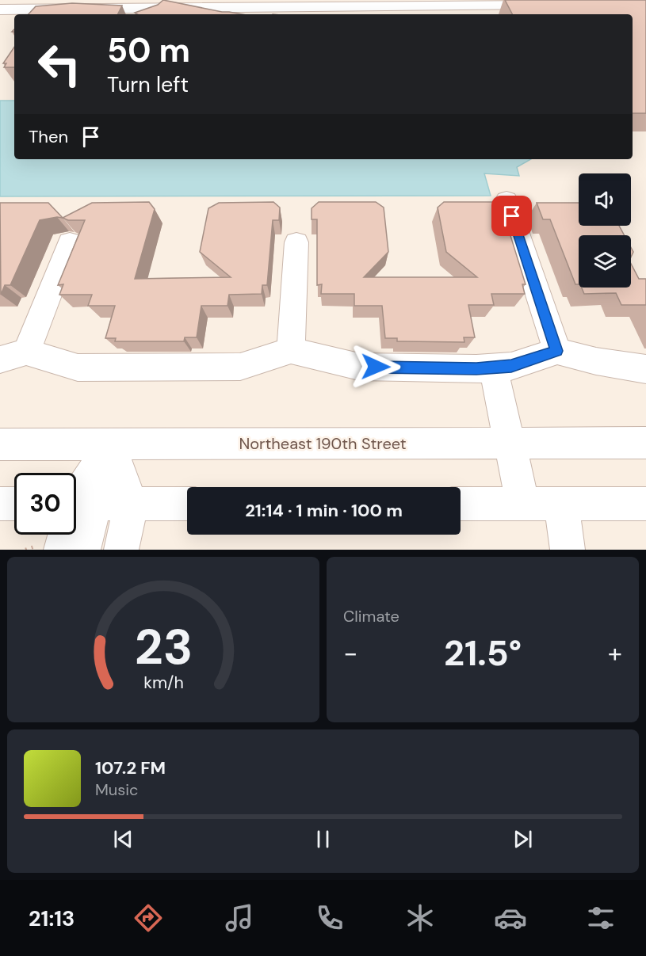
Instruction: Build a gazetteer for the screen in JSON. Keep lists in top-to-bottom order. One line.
{"streets":{"street":["Northeast 190th Street"]},"page":{"turn":["50 m","Turn left"],"then":"Then","limit":"30","trip":"21:14 · 1 min · 100 m","tile":"Climate","heat":["−","21.5°","+"],"song":["107.2 FM","Music"],"tabs":"21:13","gauge":["23","km/h"]}}
